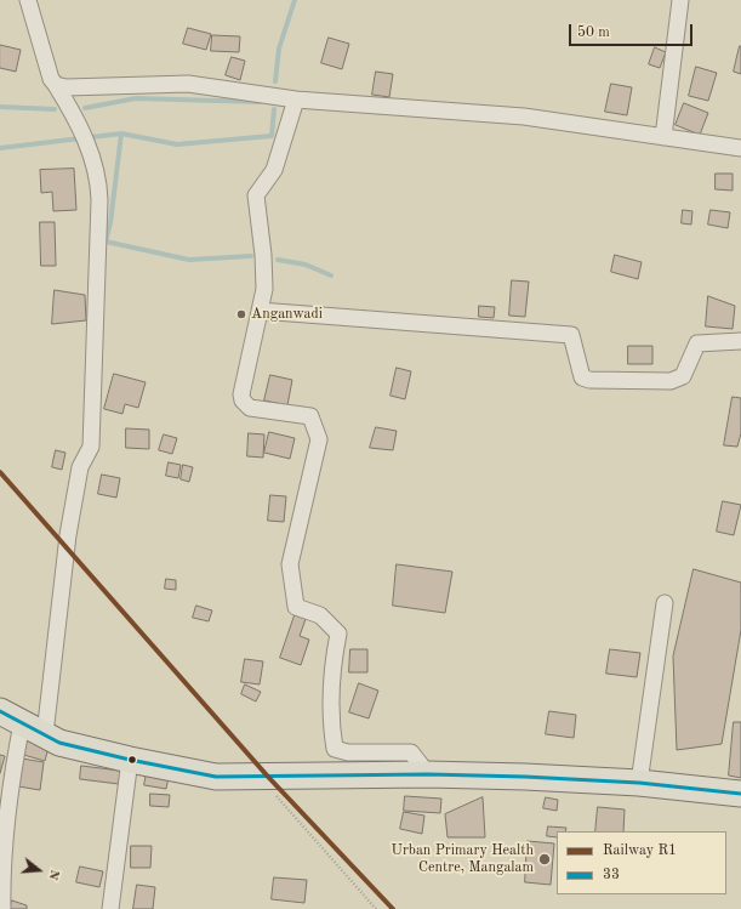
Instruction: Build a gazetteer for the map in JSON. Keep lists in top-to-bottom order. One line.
{"places":["Anganwadi","Urban Primary Health Centre, Mangalam"],"lines":["rail line R1","transit line 33"],"legend":["Railway R1","33"],"scale_bar":"50 m","north":"right"}
